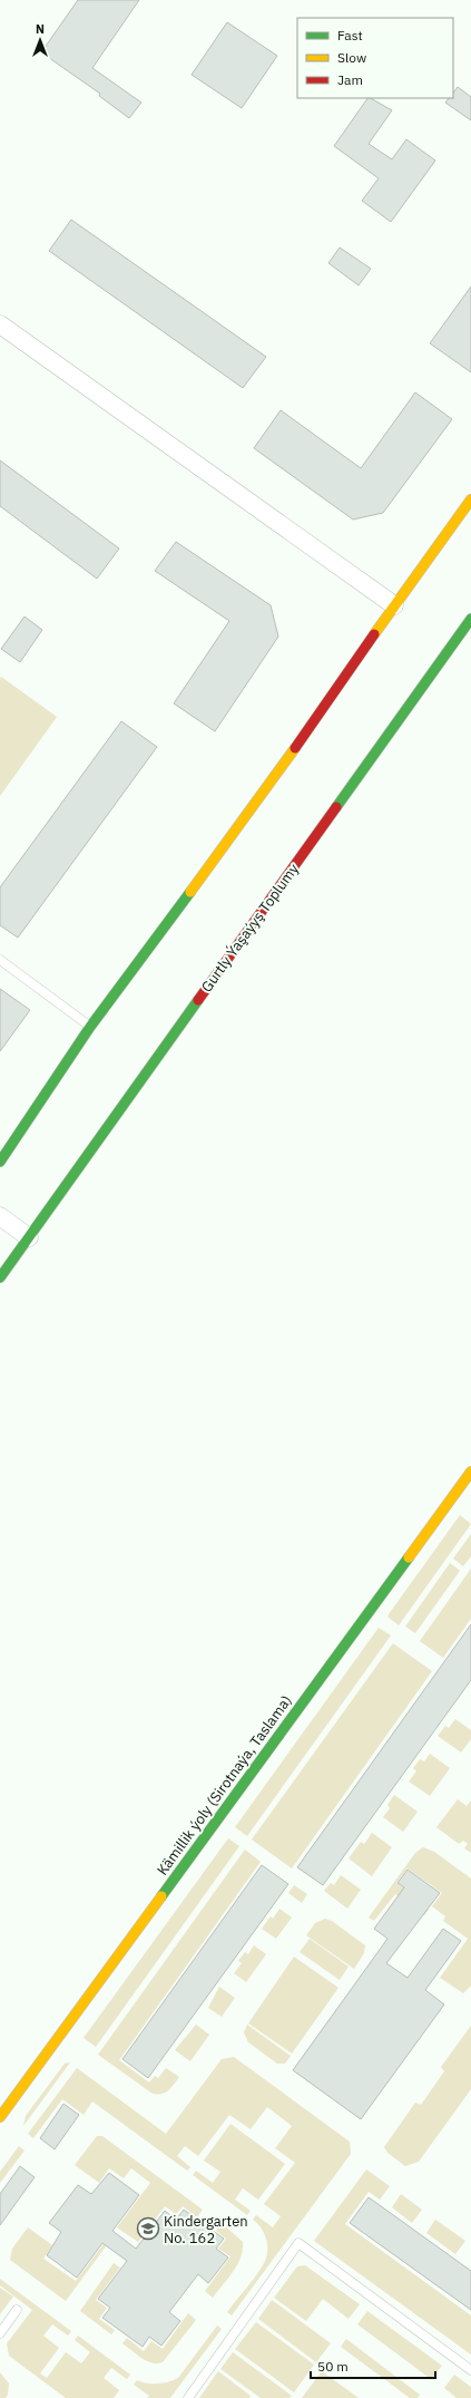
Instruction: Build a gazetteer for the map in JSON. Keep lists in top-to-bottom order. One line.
{"streets":{"street":["Gurtly Ýaşaýyş Toplumy","Kämillik ýoly (Sirotnaýa, Taslama)"]},"places":{"school or university":["Kindergarten No. 162"]},"legend":["Fast","Slow","Jam"],"scale_bar":"50 m","north":"top"}
